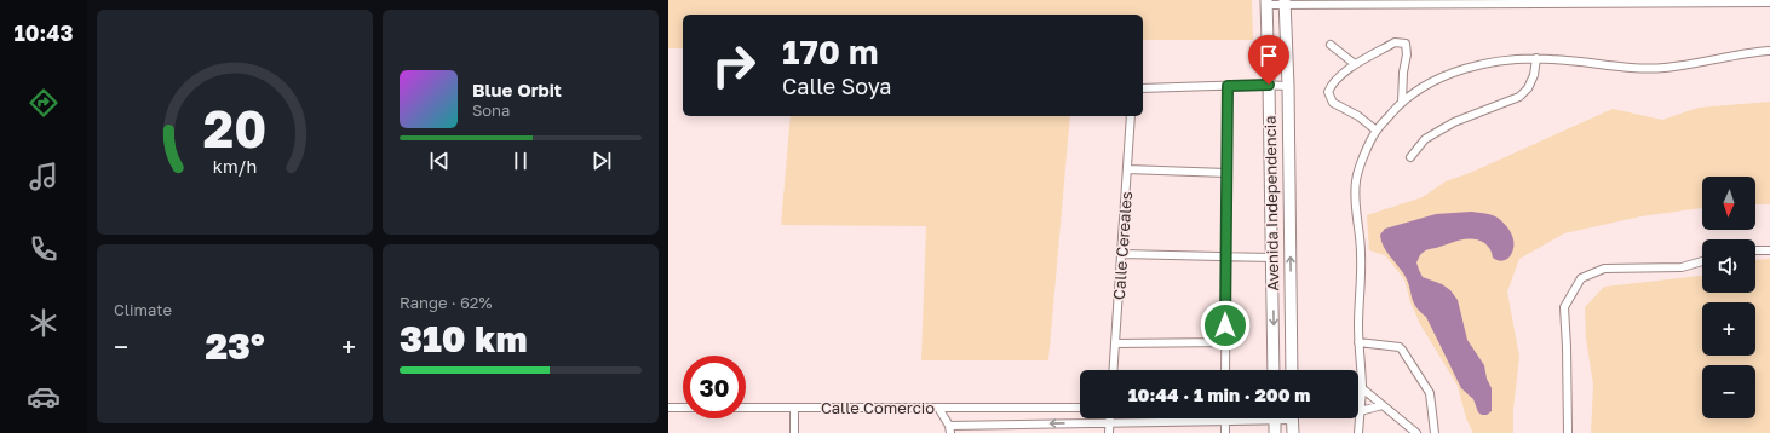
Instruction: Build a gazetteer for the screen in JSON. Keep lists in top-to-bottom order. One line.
{"streets":{"main road":["Avenida Independencia"],"street":["Calle Cereales","Calle Comercio"]},"north":"bottom","page":{"tabs":"10:43","turn":["170 m","Calle Soya"],"song":["Blue Orbit","Sona"],"map_buttons":["+","−"],"tile":["Climate",["Range · 62%","310 km"]],"heat":["−","23°","+"],"limit":"30","trip":"10:44 · 1 min · 200 m","gauge":["20","km/h"]}}
